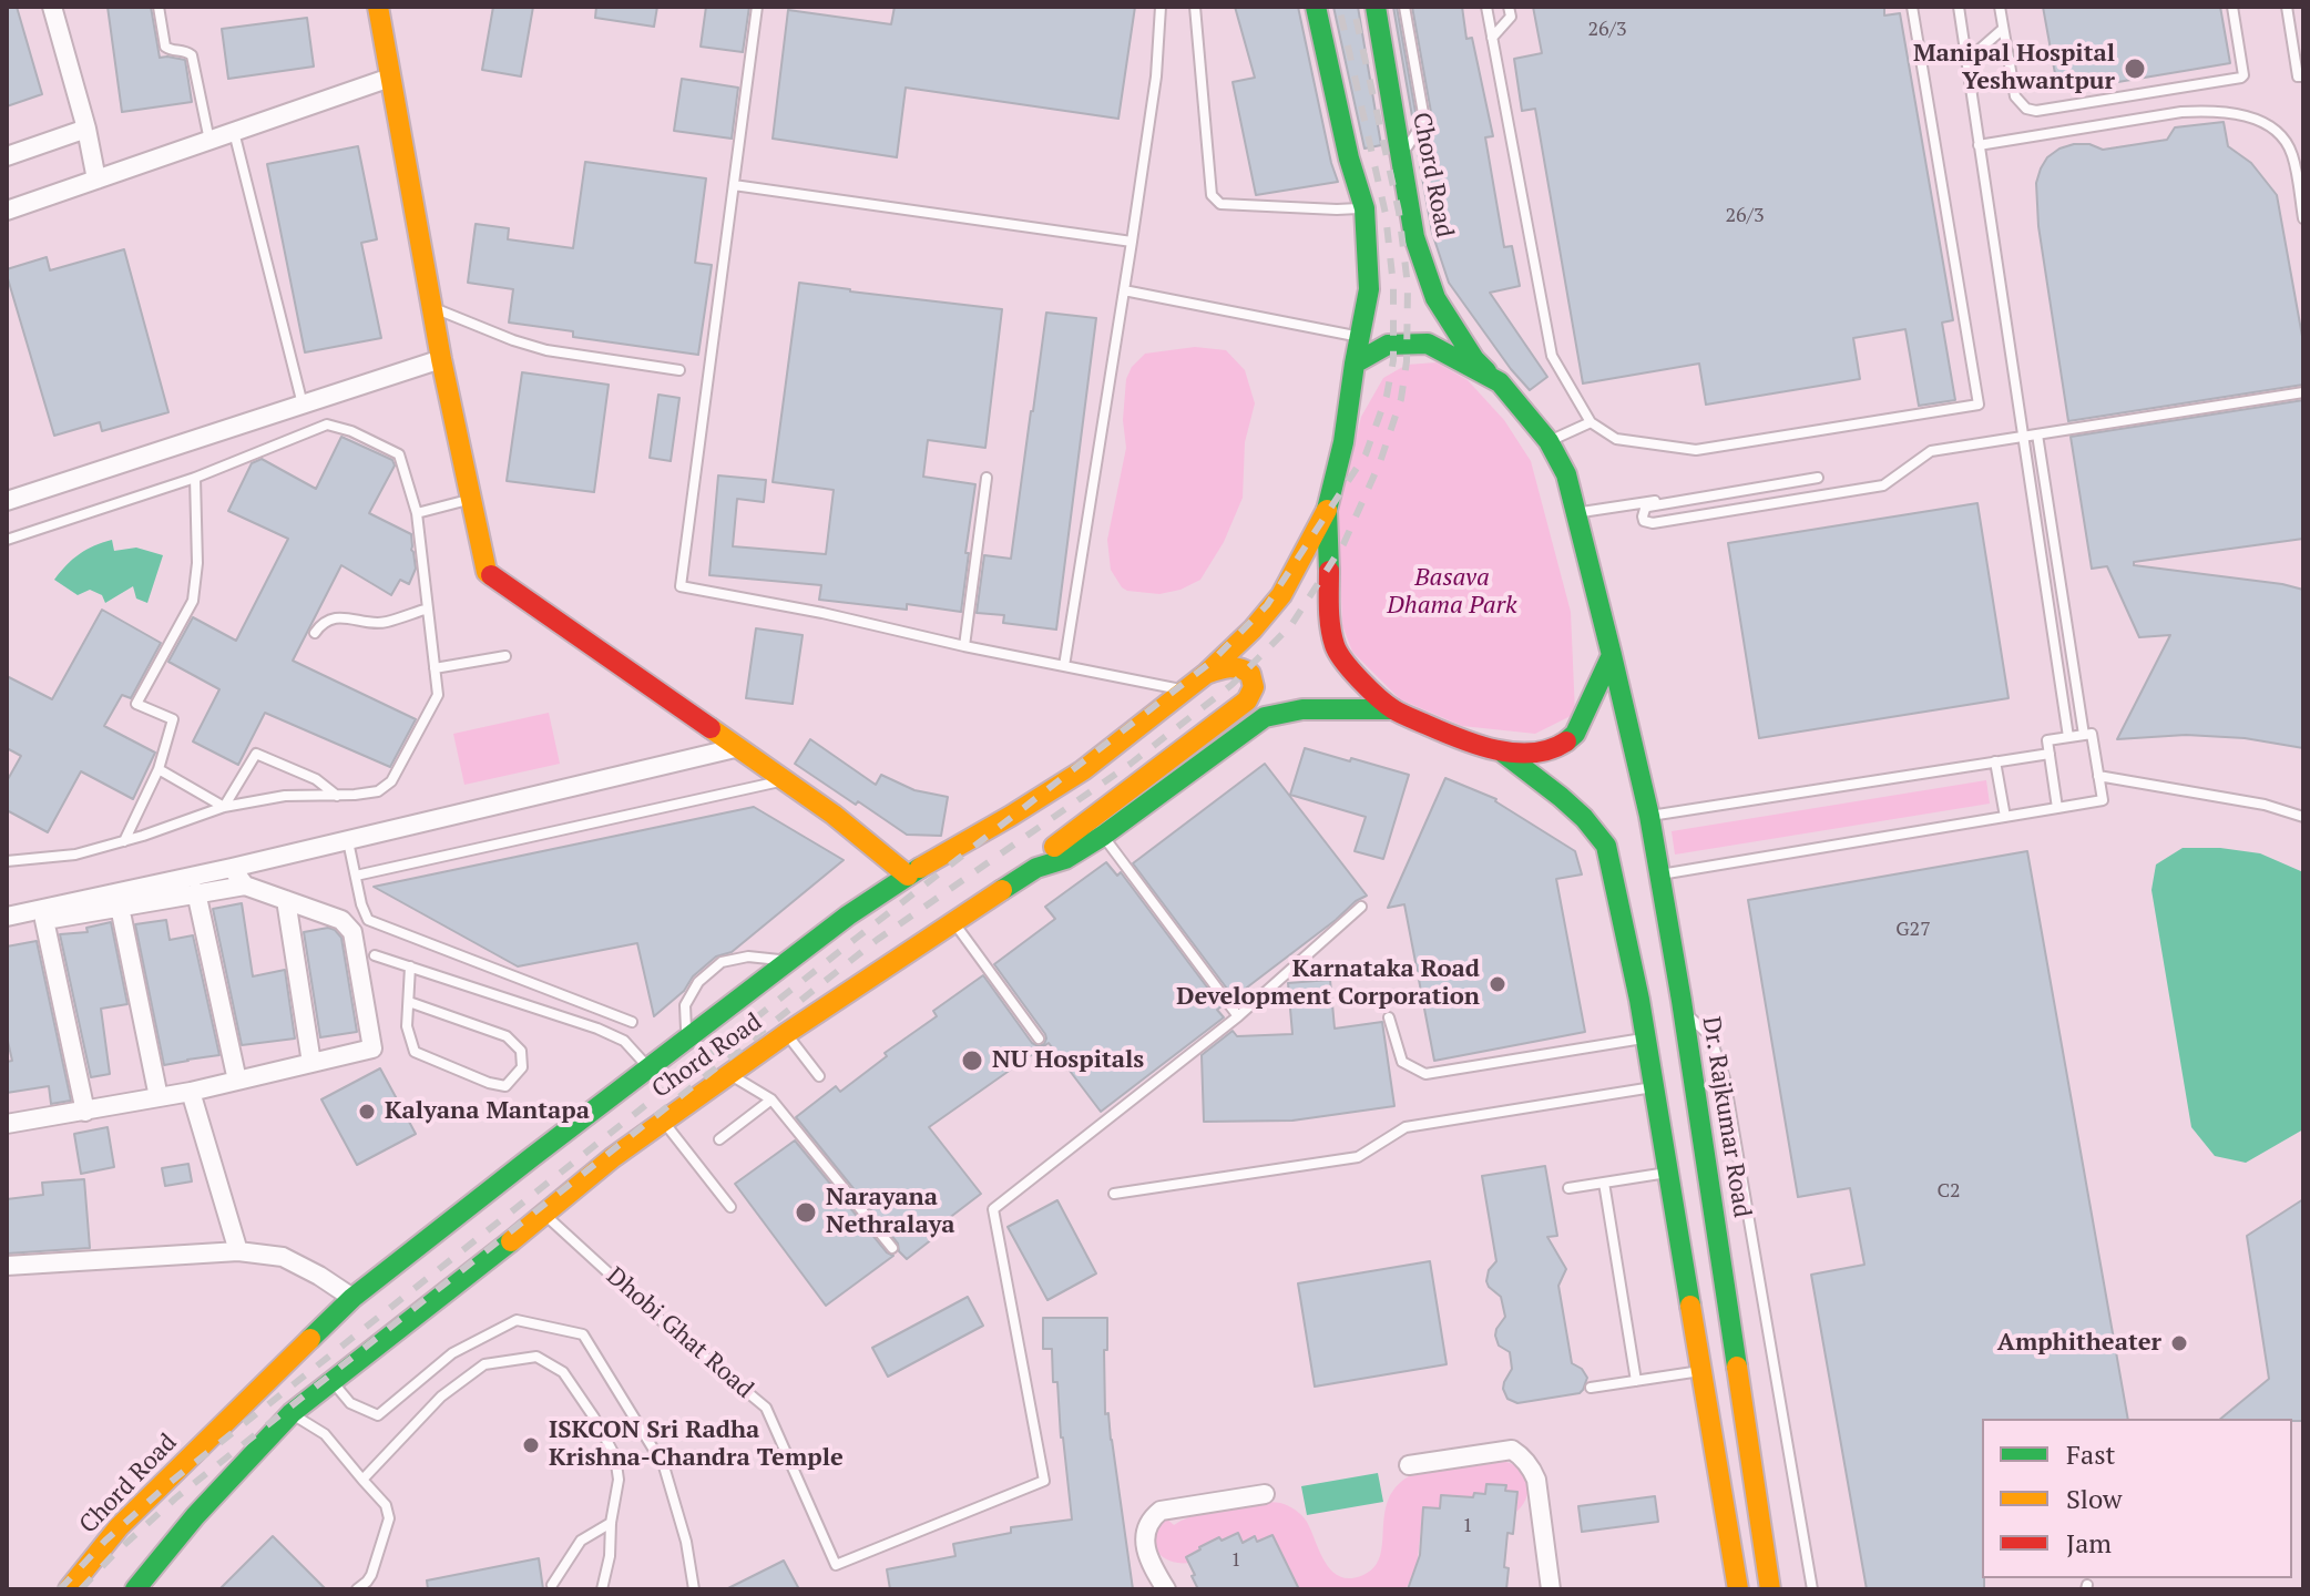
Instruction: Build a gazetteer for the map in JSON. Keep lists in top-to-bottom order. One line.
{"streets":{"main road":["Chord Road","Dr. Rajkumar Road"],"lane":["Dhobi Ghat Road"]},"crossings":[["Chord Road","Dr. Rajkumar Road"],["Chord Road","Dhobi Ghat Road"]],"parks":["Basava Dhama Park"],"places":["Manipal Hospital Yeshwantpur","Karnataka Road Development Corporation","NU Hospitals","Kalyana Mantapa","Narayana Nethralaya","Amphitheater","ISKCON Sri Radha Krishna-Chandra Temple"],"house_numbers":["26/3","26/3","G27","C2","1","1"],"legend":["Fast","Slow","Jam"]}
